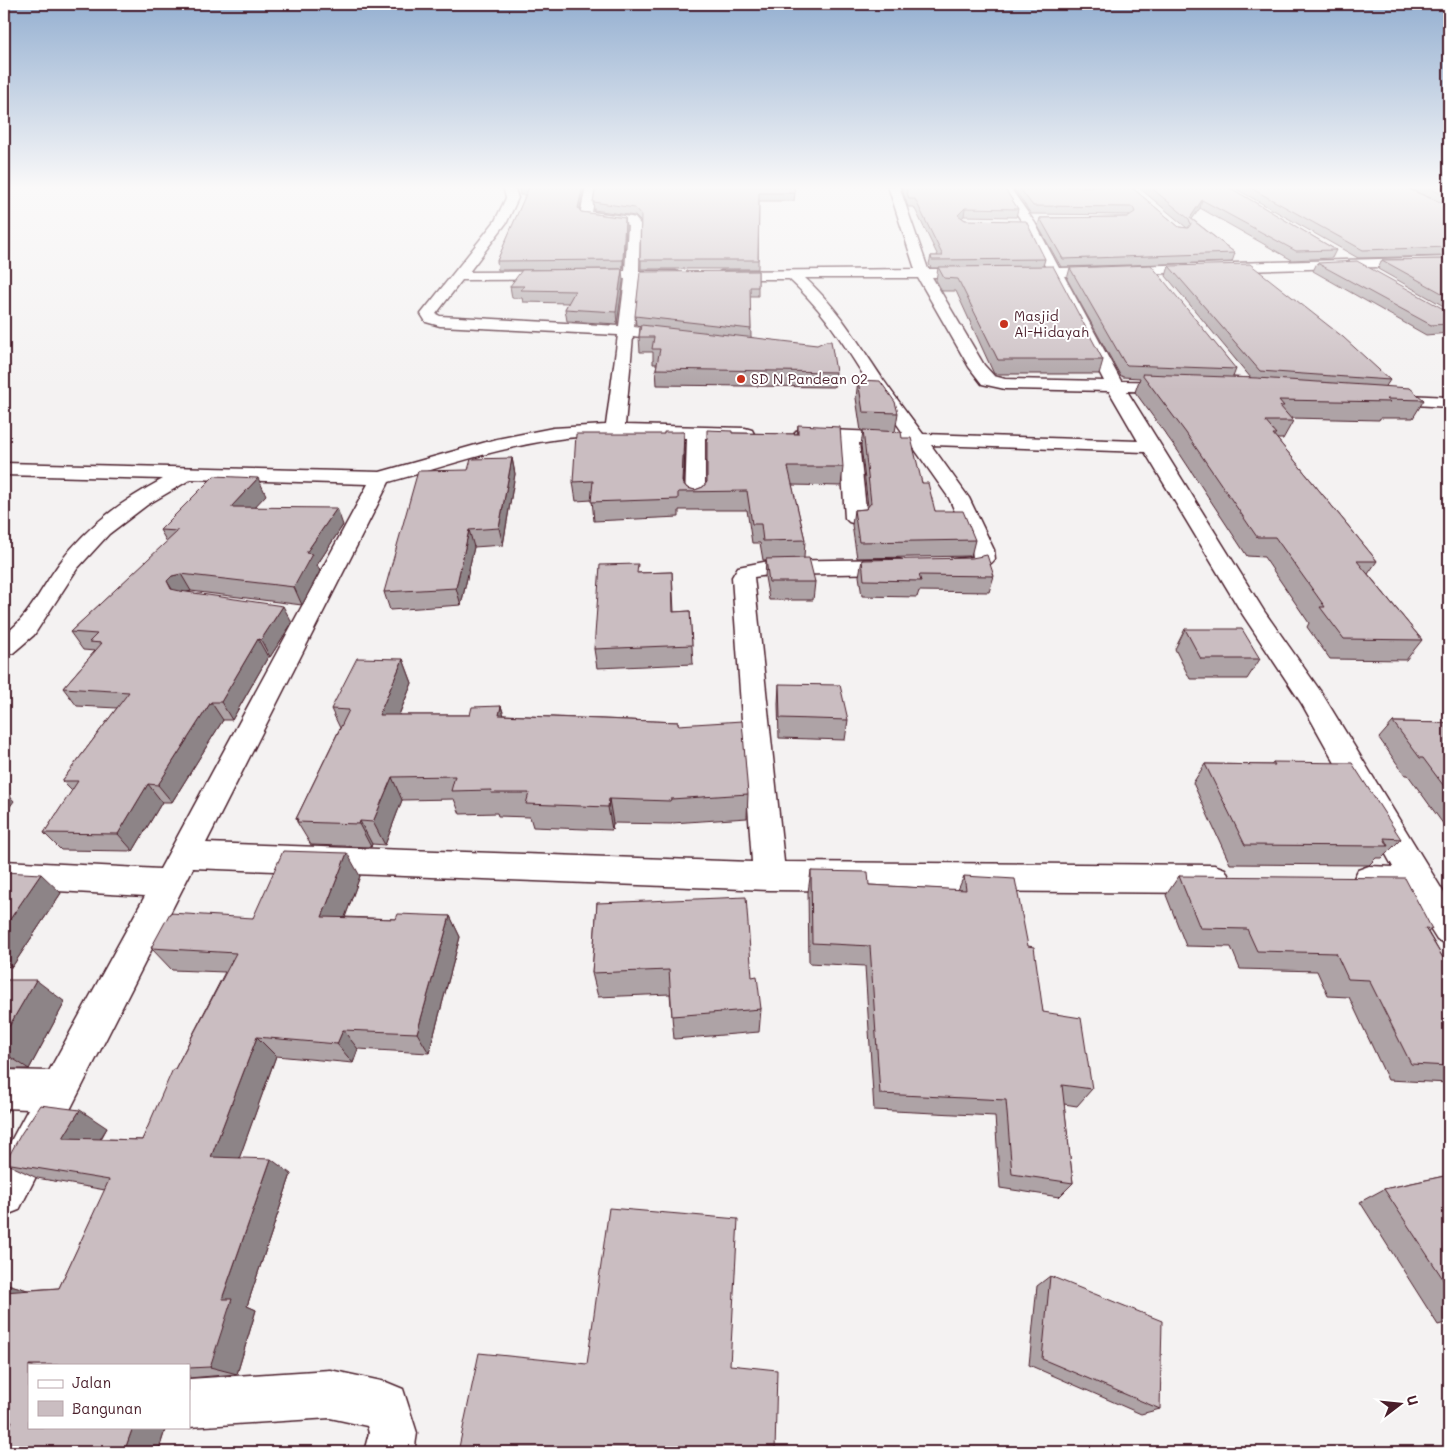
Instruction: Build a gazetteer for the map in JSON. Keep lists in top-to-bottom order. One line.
{"places":["Masjid Al-Hidayah","SD N Pandean 02"],"legend":["Jalan","Bangunan"],"north":"right"}
